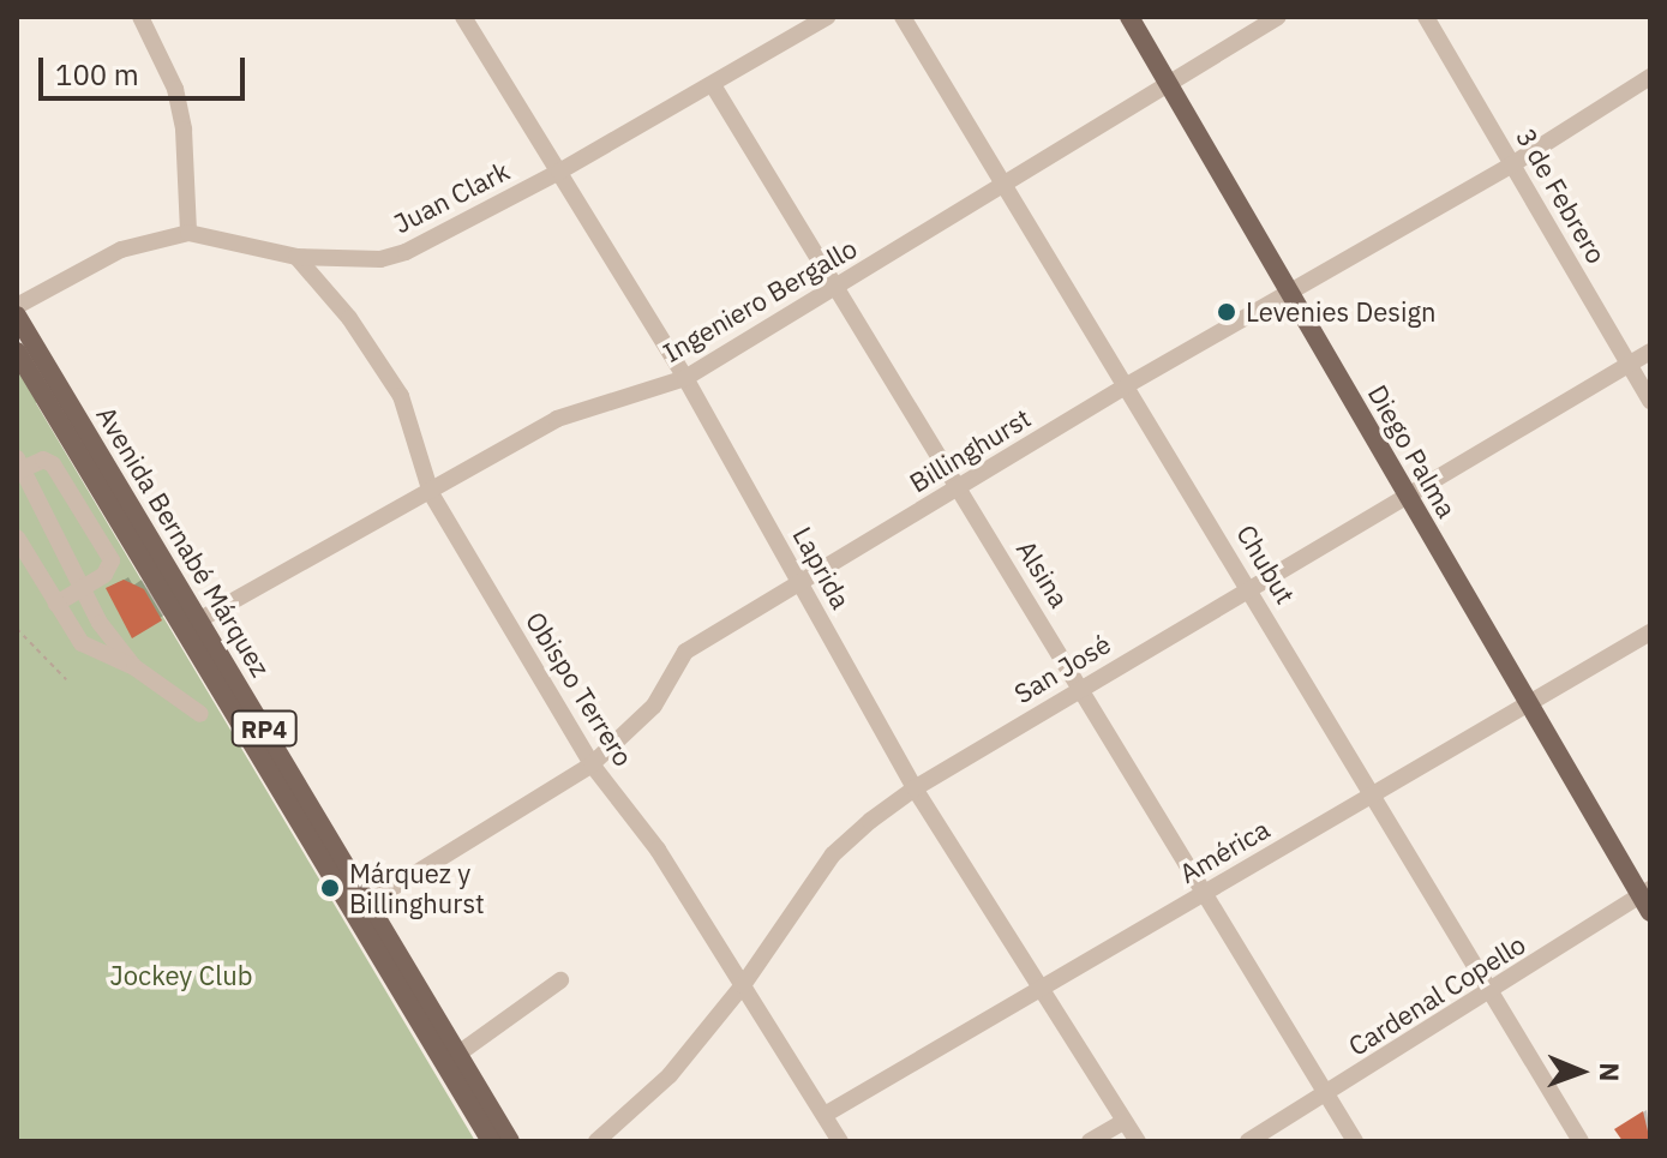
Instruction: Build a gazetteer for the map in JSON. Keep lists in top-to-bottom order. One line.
{"streets":{"main road":["Diego Palma","Avenida Bernabé Márquez","RP4"],"street":["3 de Febrero","Juan Clark","Ingeniero Bergallo","Billinghurst","Chubut","Laprida","Alsina","San José","Obispo Terrero","América","Cardenal Copello"]},"crossings":[["3 de Febrero","Billinghurst"],["3 de Febrero","San José"],["Juan Clark","Laprida"],["Juan Clark","Alsina"],["Juan Clark","Obispo Terrero"],["Ingeniero Bergallo","Diego Palma"],["Ingeniero Bergallo","Avenida Bernabé Márquez"],["Ingeniero Bergallo","Chubut"],["Ingeniero Bergallo","Laprida"],["Ingeniero Bergallo","Alsina"],["Ingeniero Bergallo","Obispo Terrero"],["Billinghurst","Diego Palma"],["Billinghurst","Avenida Bernabé Márquez"],["Billinghurst","Chubut"],["Billinghurst","Laprida"],["Billinghurst","Alsina"],["Billinghurst","Obispo Terrero"],["Diego Palma","San José"],["Diego Palma","América"],["Diego Palma","Cardenal Copello"],["Chubut","San José"],["Chubut","América"],["Chubut","Cardenal Copello"],["Laprida","San José"],["Laprida","América"],["Alsina","San José"],["Alsina","América"],["Alsina","Cardenal Copello"],["San José","Obispo Terrero"],["Obispo Terrero","América"]],"parks":["Jockey Club"],"places":["Levenies Design","Márquez y Billinghurst"],"scale_bar":"100 m","north":"right"}
